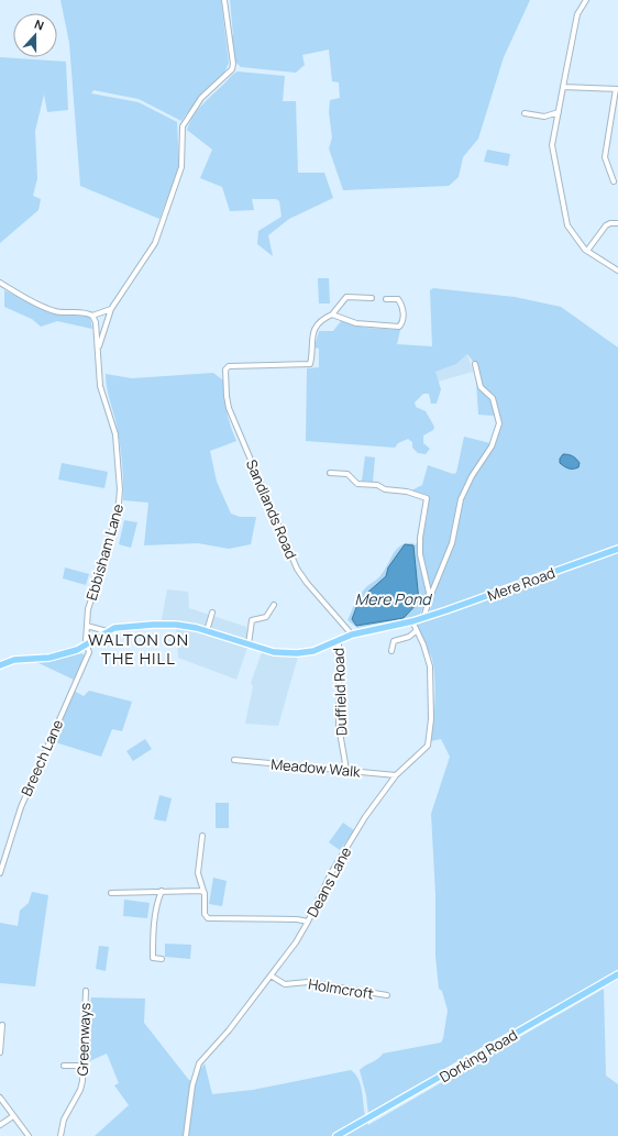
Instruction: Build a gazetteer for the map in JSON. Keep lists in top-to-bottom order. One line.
{"streets":{"main road":["Mere Road","Dorking Road"],"street":["Sandlands Road","Ebbisham Lane","Duffield Road","Breech Lane","Meadow Walk","Deans Lane","Holmcroft","Greenways"]},"crossings":[["Sandlands Road","Mere Road"],["Ebbisham Lane","Breech Lane"],["Mere Road","Duffield Road"],["Mere Road","Deans Lane"],["Duffield Road","Meadow Walk"],["Meadow Walk","Deans Lane"],["Deans Lane","Holmcroft"]],"districts":["WALTON ON THE HILL"],"water":["Mere Pond"],"north":"top"}
